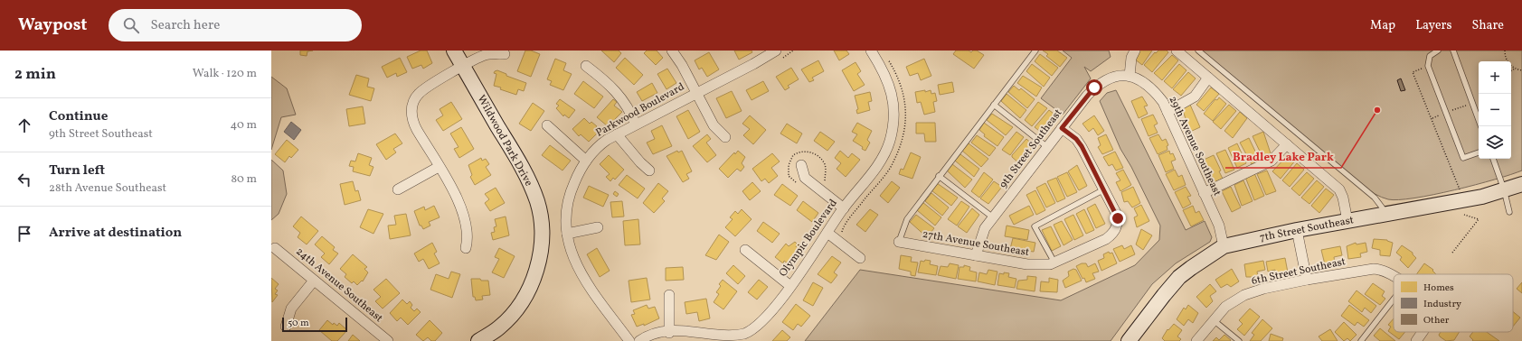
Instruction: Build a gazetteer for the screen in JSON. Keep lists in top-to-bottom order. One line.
{"streets":{"street":["Parkwood Boulevard","Wildwood Park Drive","29th Avenue Southeast","9th Street Southeast","7th Street Southeast","Olympic Boulevard","27th Avenue Southeast","6th Street Southeast","24th Avenue Southeast"]},"crossings":[["29th Avenue Southeast","9th Street Southeast"],["29th Avenue Southeast","7th Street Southeast"],["9th Street Southeast","27th Avenue Southeast"]],"places":["Bradley Lake Park"],"legend":["Homes","Industry","Other"],"scale_bar":"50 m","page":{"header":"Waypost","search":"Search here","nav":["Map","Layers","Share"],"heading":["2 min","Walk · 120 m"],"map_buttons":["+","−"],"list":[["Continue","9th Street Southeast","40 m"],["Turn left","28th Avenue Southeast","80 m"],"Arrive at destination"],"scale":"50 m"}}
